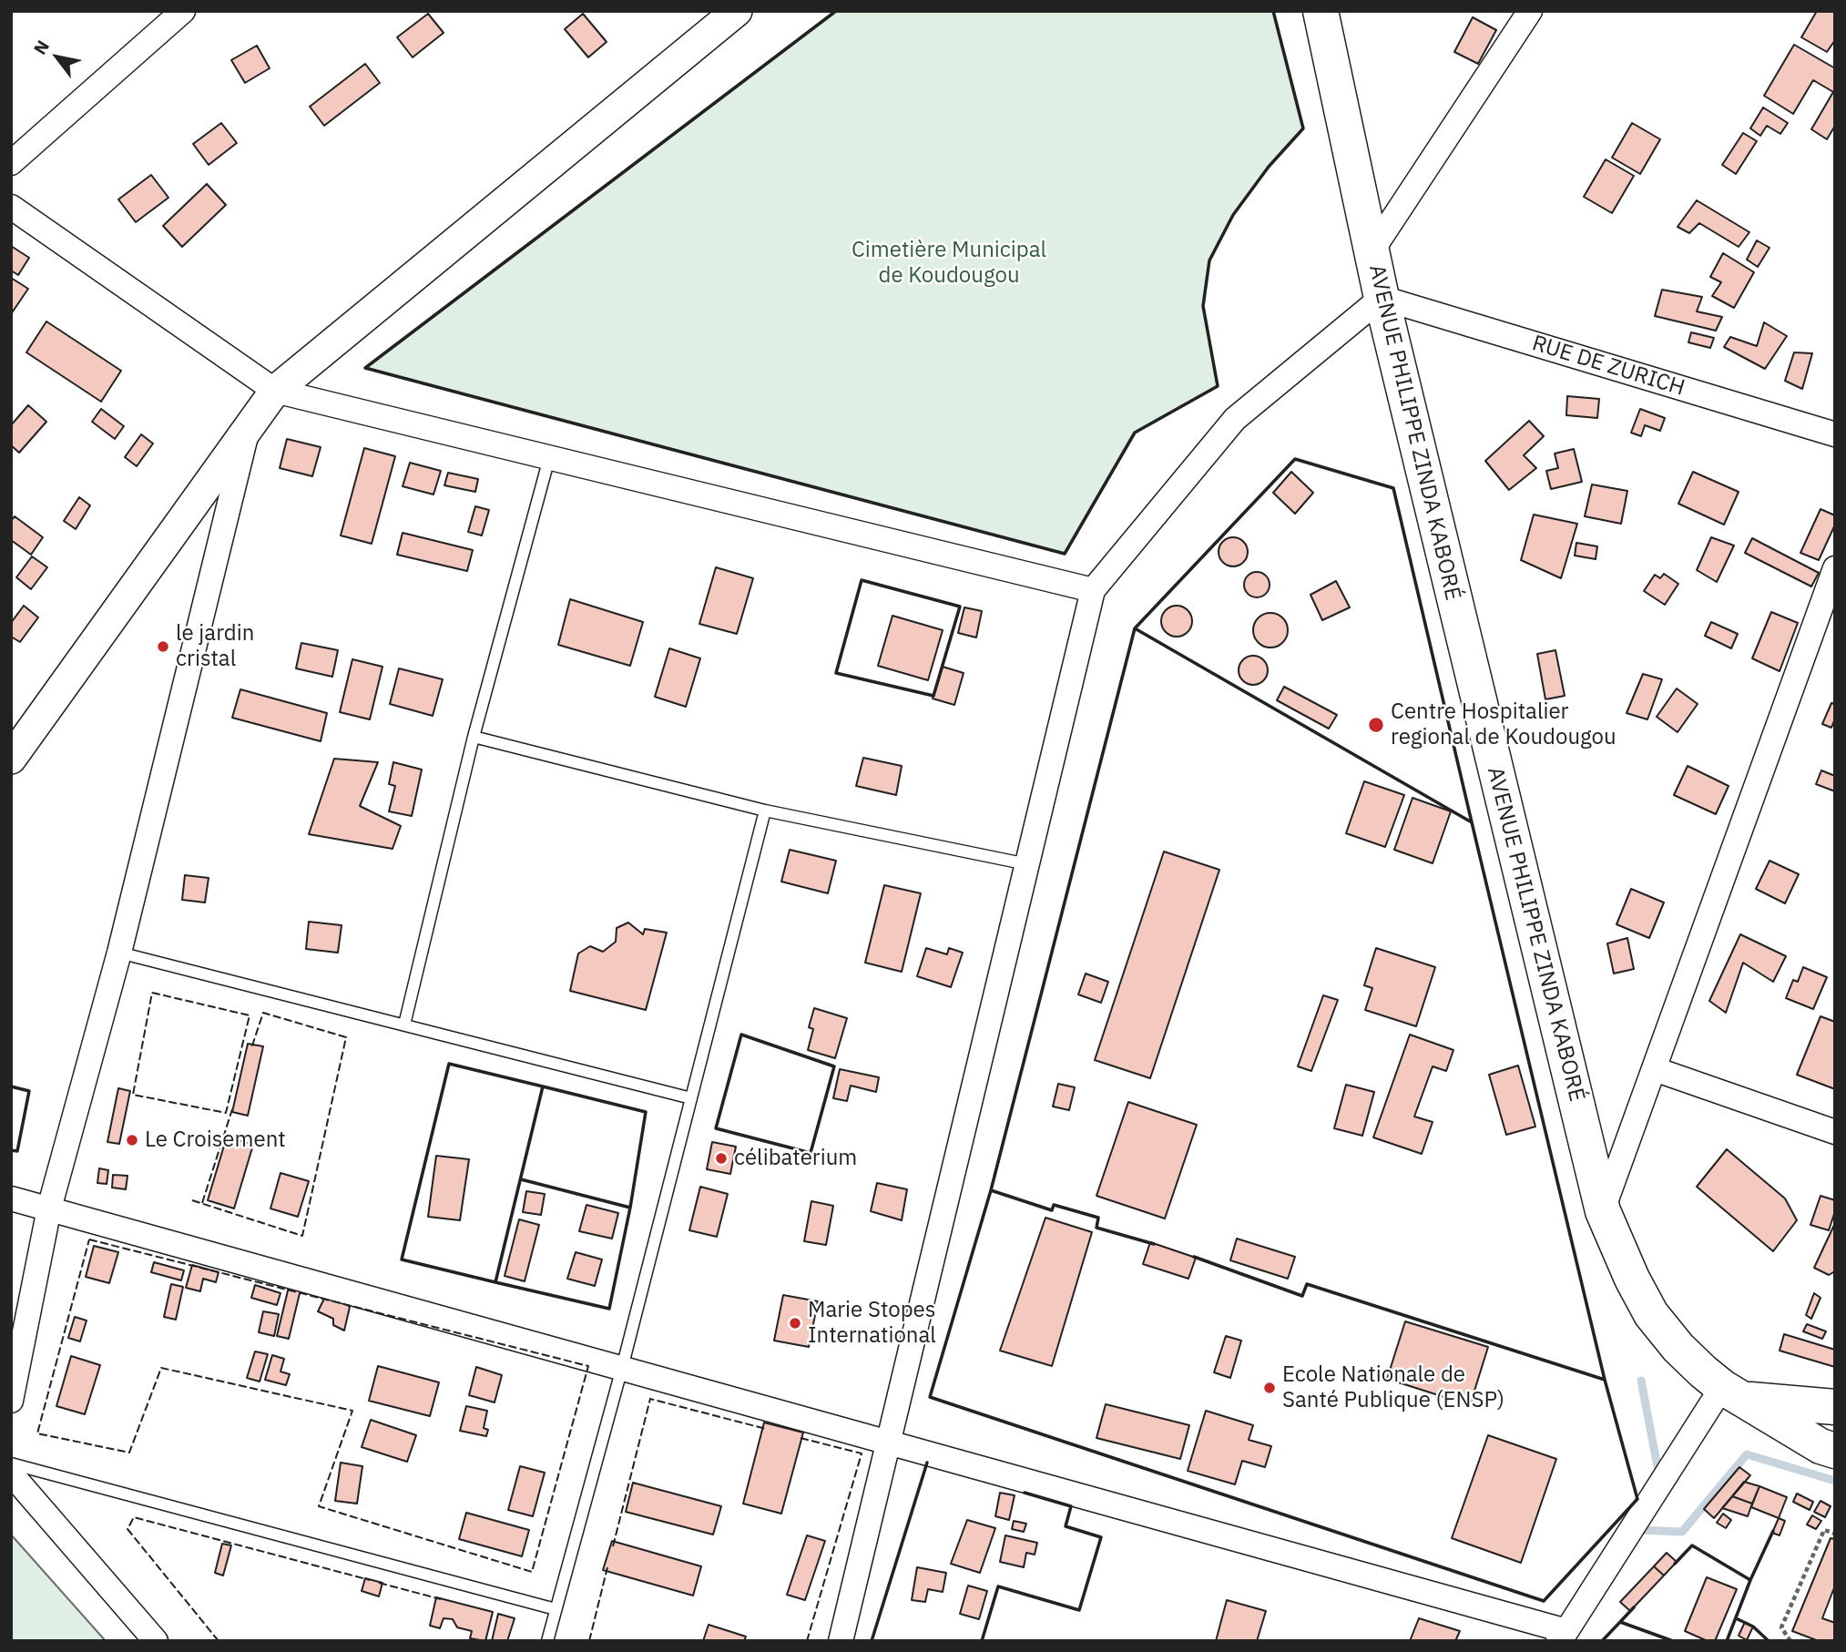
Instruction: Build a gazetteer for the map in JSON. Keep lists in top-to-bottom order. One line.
{"streets":{"main road":["AVENUE PHILIPPE ZINDA KABORÉ"],"street":["RUE DE ZURICH"]},"crossings":[["RUE DE ZURICH","AVENUE PHILIPPE ZINDA KABORÉ"]],"parks":["Cimetière Municipal de Koudougou"],"places":["le jardin cristal","Centre Hospitalier regional de Koudougou","Le Croisement","célibaterium","Marie Stopes International","Ecole Nationale de Santé Publique (ENSP)"],"north":"top left"}
